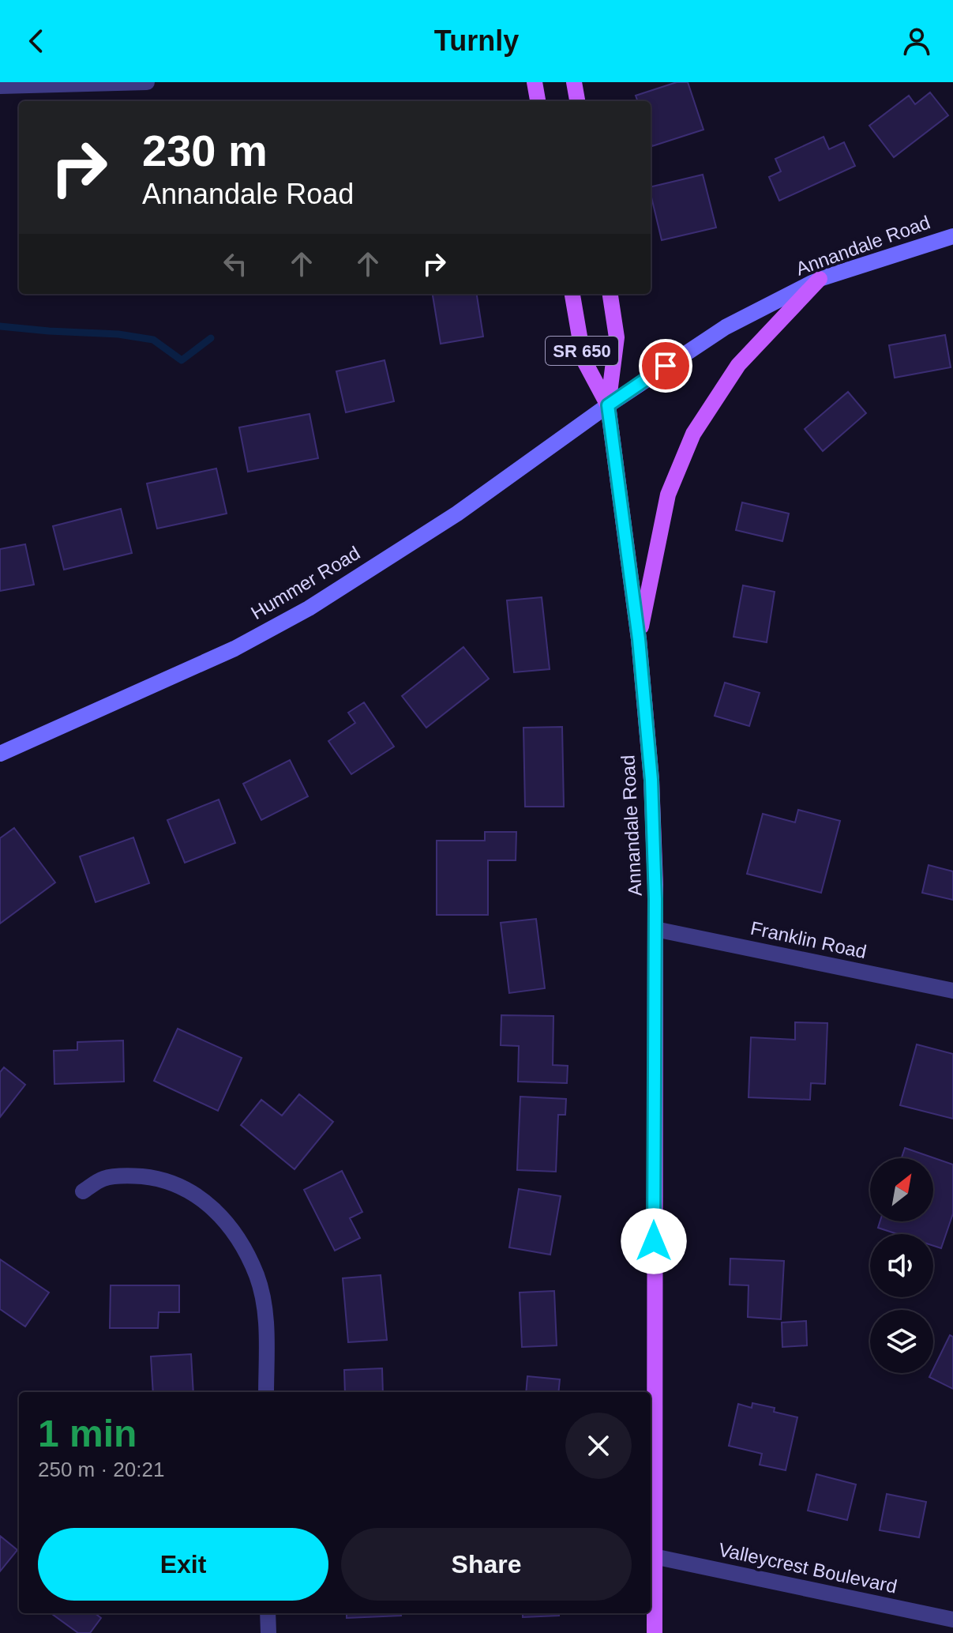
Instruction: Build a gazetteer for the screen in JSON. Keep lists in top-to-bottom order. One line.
{"streets":{"main road":["Annandale Road","SR 650","Hummer Road"],"street":["Franklin Road","Valleycrest Boulevard"]},"crossings":[["Annandale Road","SR 650"],["Annandale Road","Hummer Road"],["Annandale Road","Franklin Road"],["Annandale Road","Valleycrest Boulevard"],["SR 650","Hummer Road"]],"north":"top right","page":{"header":"Turnly","turn":["230 m","Annandale Road"],"heading":["1 min","250 m · 20:21"],"buttons":["Exit","Share"]}}
